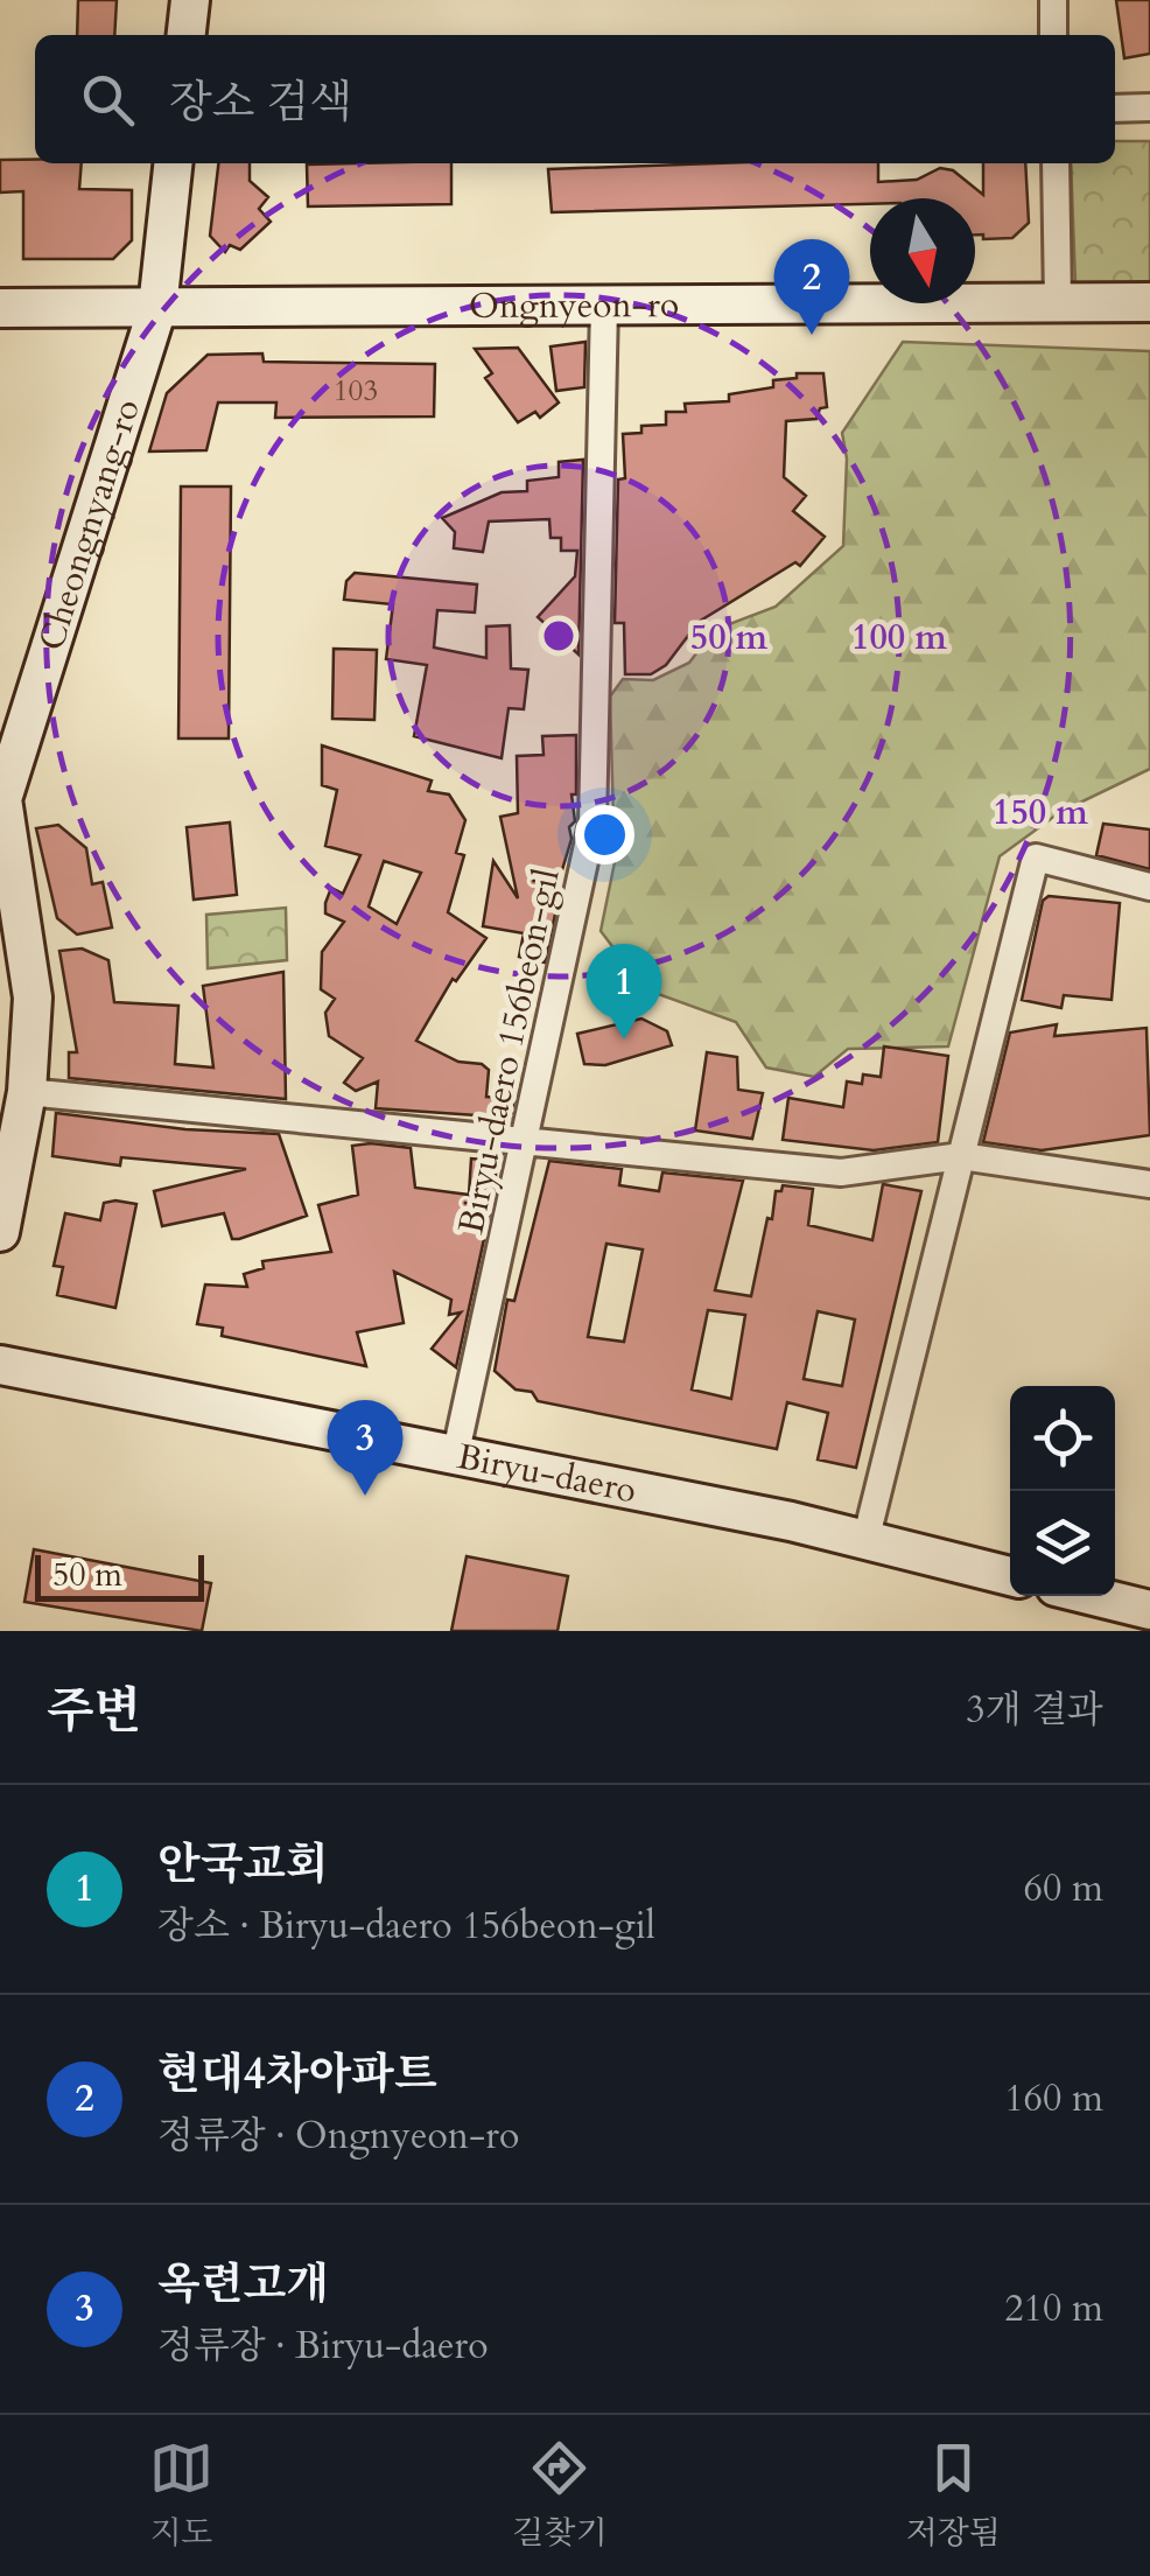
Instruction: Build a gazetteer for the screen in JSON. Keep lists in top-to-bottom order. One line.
{"streets":{"street":["Ongnyeon-ro","Cheongnyang-ro","Biryu-daero 156beon-gil","Biryu-daero"]},"crossings":[["Ongnyeon-ro","Cheongnyang-ro"],["Ongnyeon-ro","Biryu-daero 156beon-gil"],["Biryu-daero 156beon-gil","Biryu-daero"]],"house_numbers":["103"],"scale_bar":"50 m","north":"bottom","page":{"search":"장소 검색","pins":["2","1","3"],"scale":"50 m","heading":["주변","3개 결과"],"list":[{"mark":"1","name":"안국교회","note":"장소 · Biryu-daero 156beon-gil","value":"60 m"},{"mark":"2","name":"현대4차아파트","note":"정류장 · Ongnyeon-ro","value":"160 m"},{"mark":"3","name":"옥련고개","note":"정류장 · Biryu-daero","value":"210 m"}],"nav":["지도","길찾기","저장됨"]},"rings":["50 m","100 m","150 m"]}
